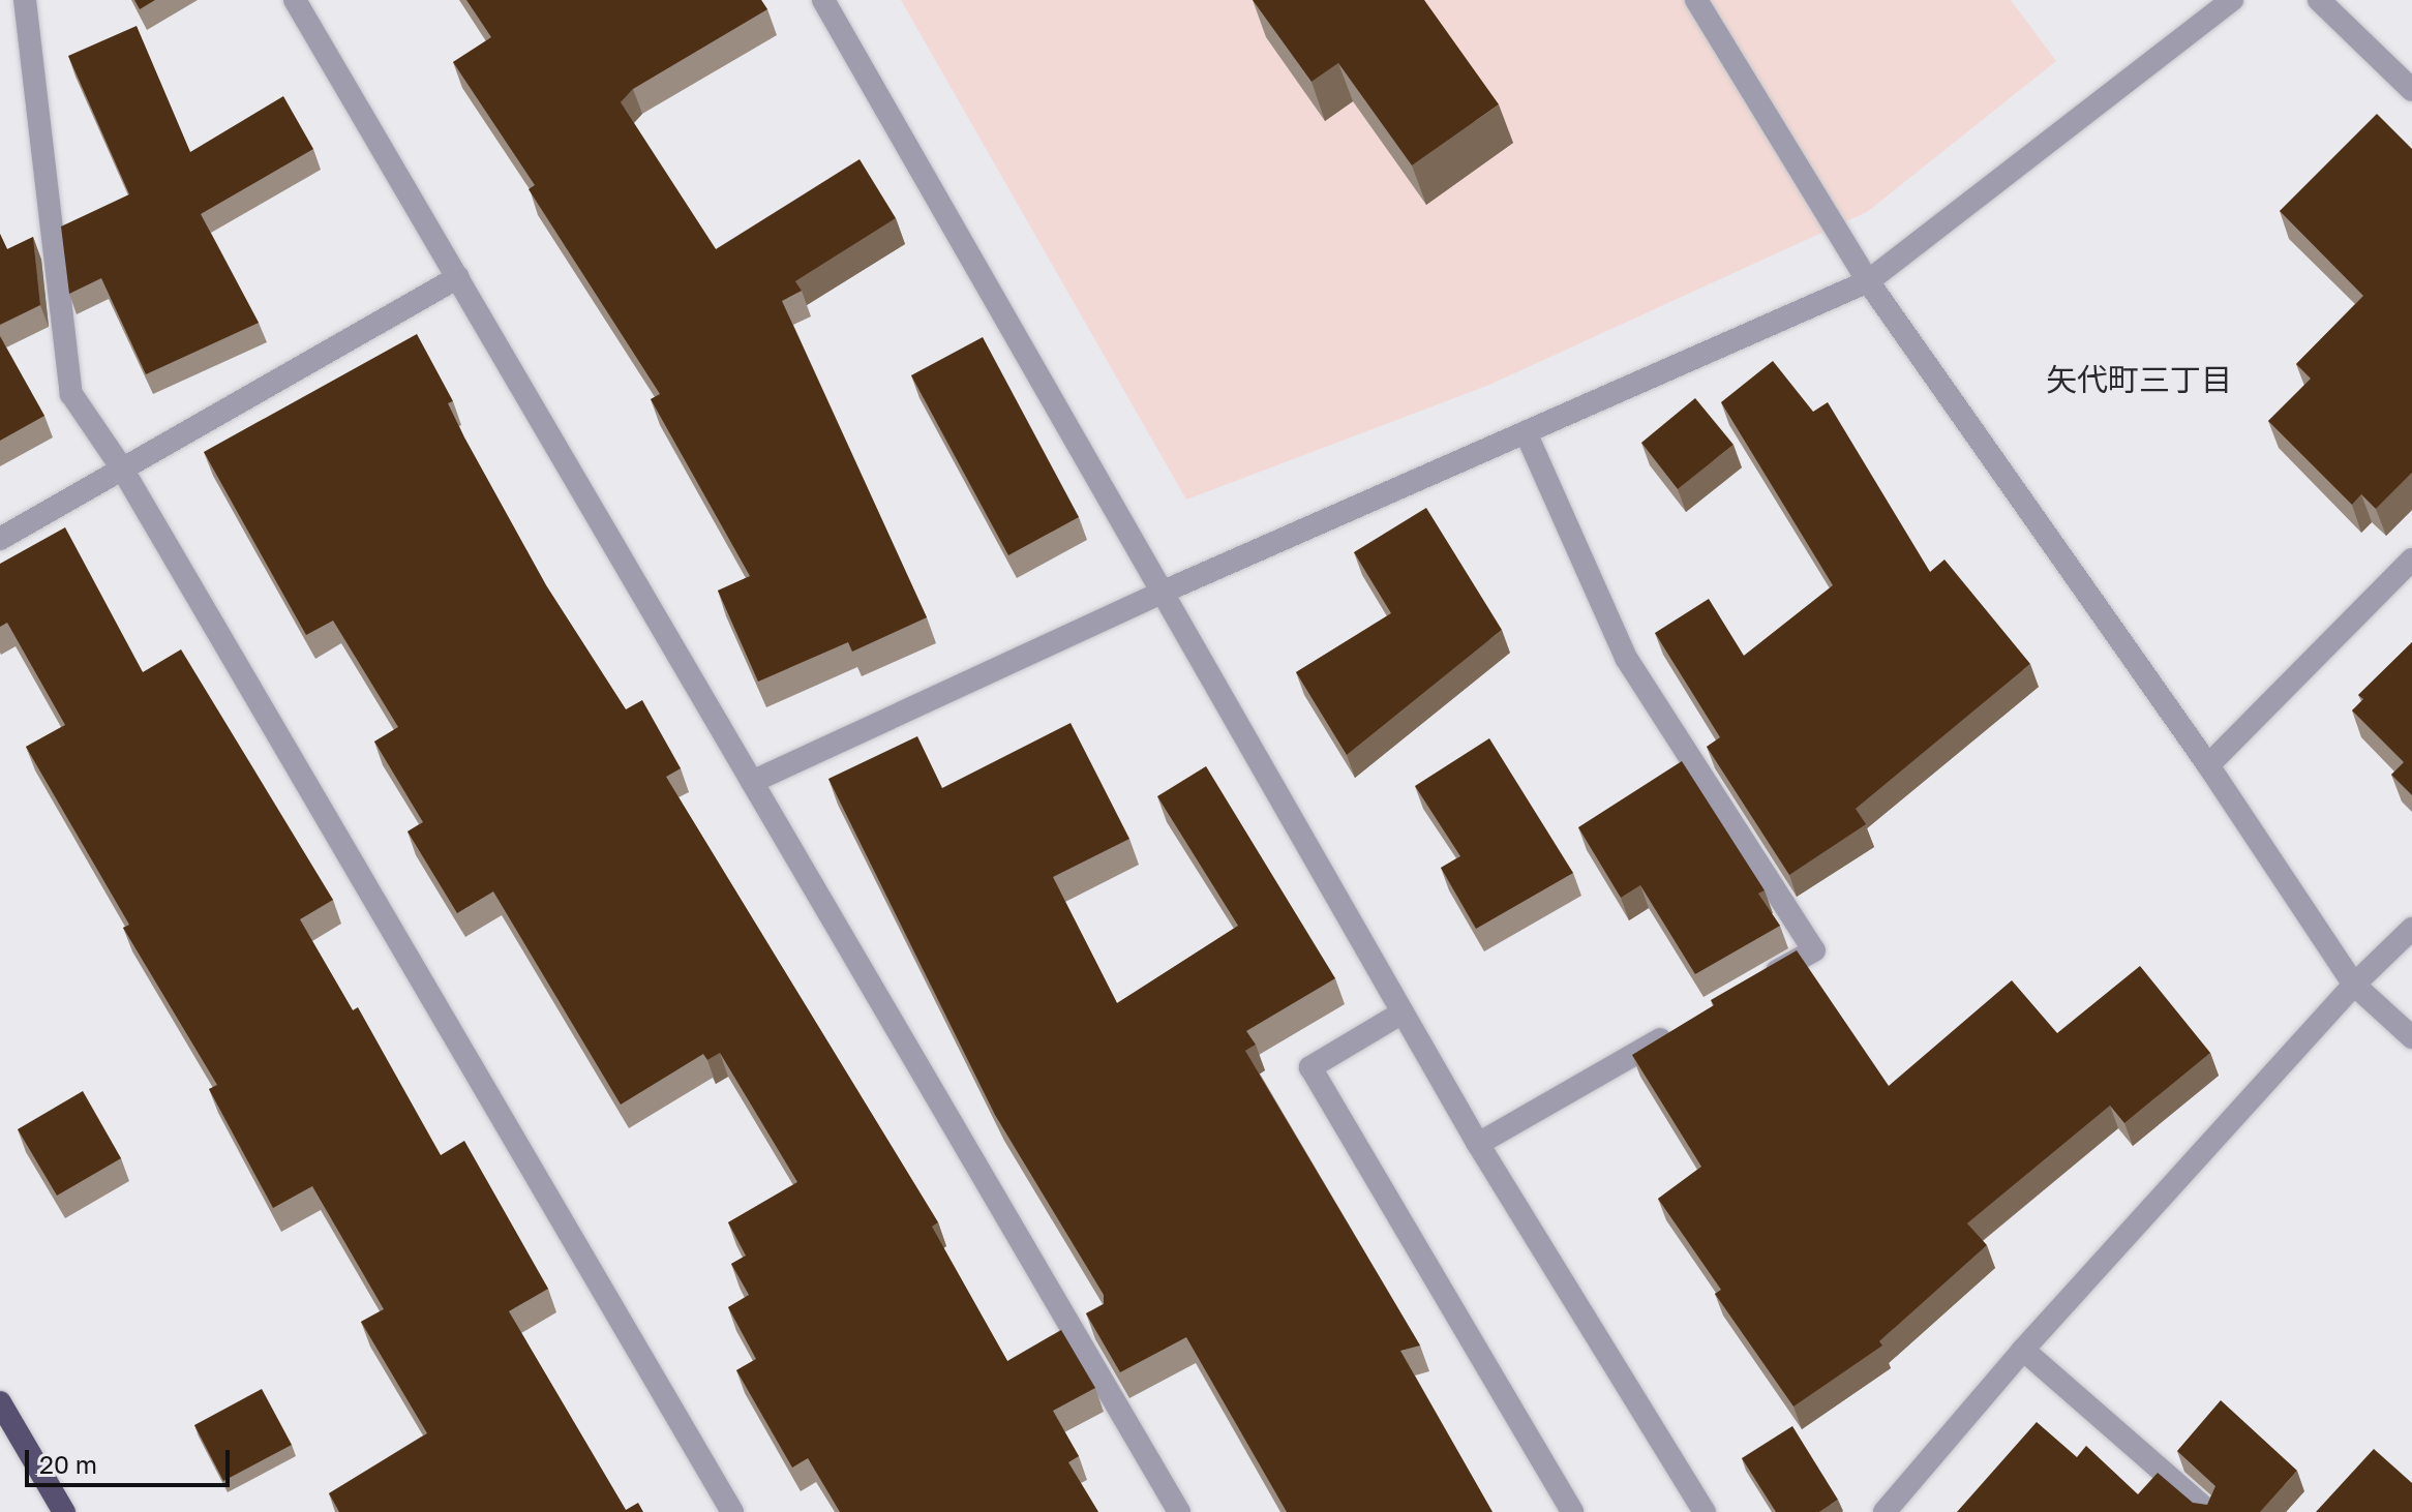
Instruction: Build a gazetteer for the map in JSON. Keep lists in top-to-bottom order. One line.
{"districts":["矢代町三丁目"],"scale_bar":"20 m"}
